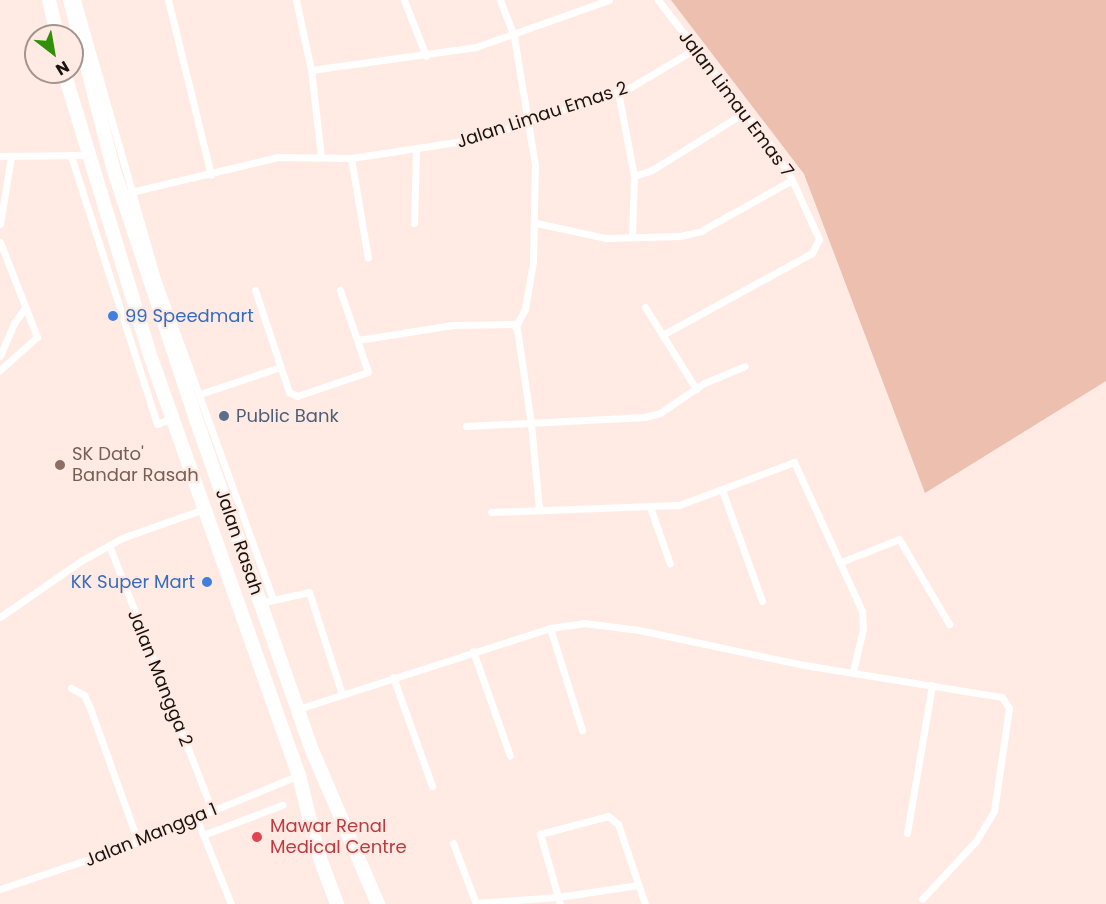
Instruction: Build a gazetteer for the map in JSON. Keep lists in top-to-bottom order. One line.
{"streets":{"highway":["Jalan Rasah"],"street":["Jalan Limau Emas 7","Jalan Limau Emas 2","Jalan Mangga 2","Jalan Mangga 1"]},"crossings":[["Jalan Limau Emas 7","Jalan Limau Emas 2"],["Jalan Rasah","Jalan Mangga 1"],["Jalan Mangga 2","Jalan Mangga 1"]],"places":["99 Speedmart","Public Bank","SK Dato' Bandar Rasah","KK Super Mart","Mawar Renal Medical Centre"],"north":"bottom right"}
